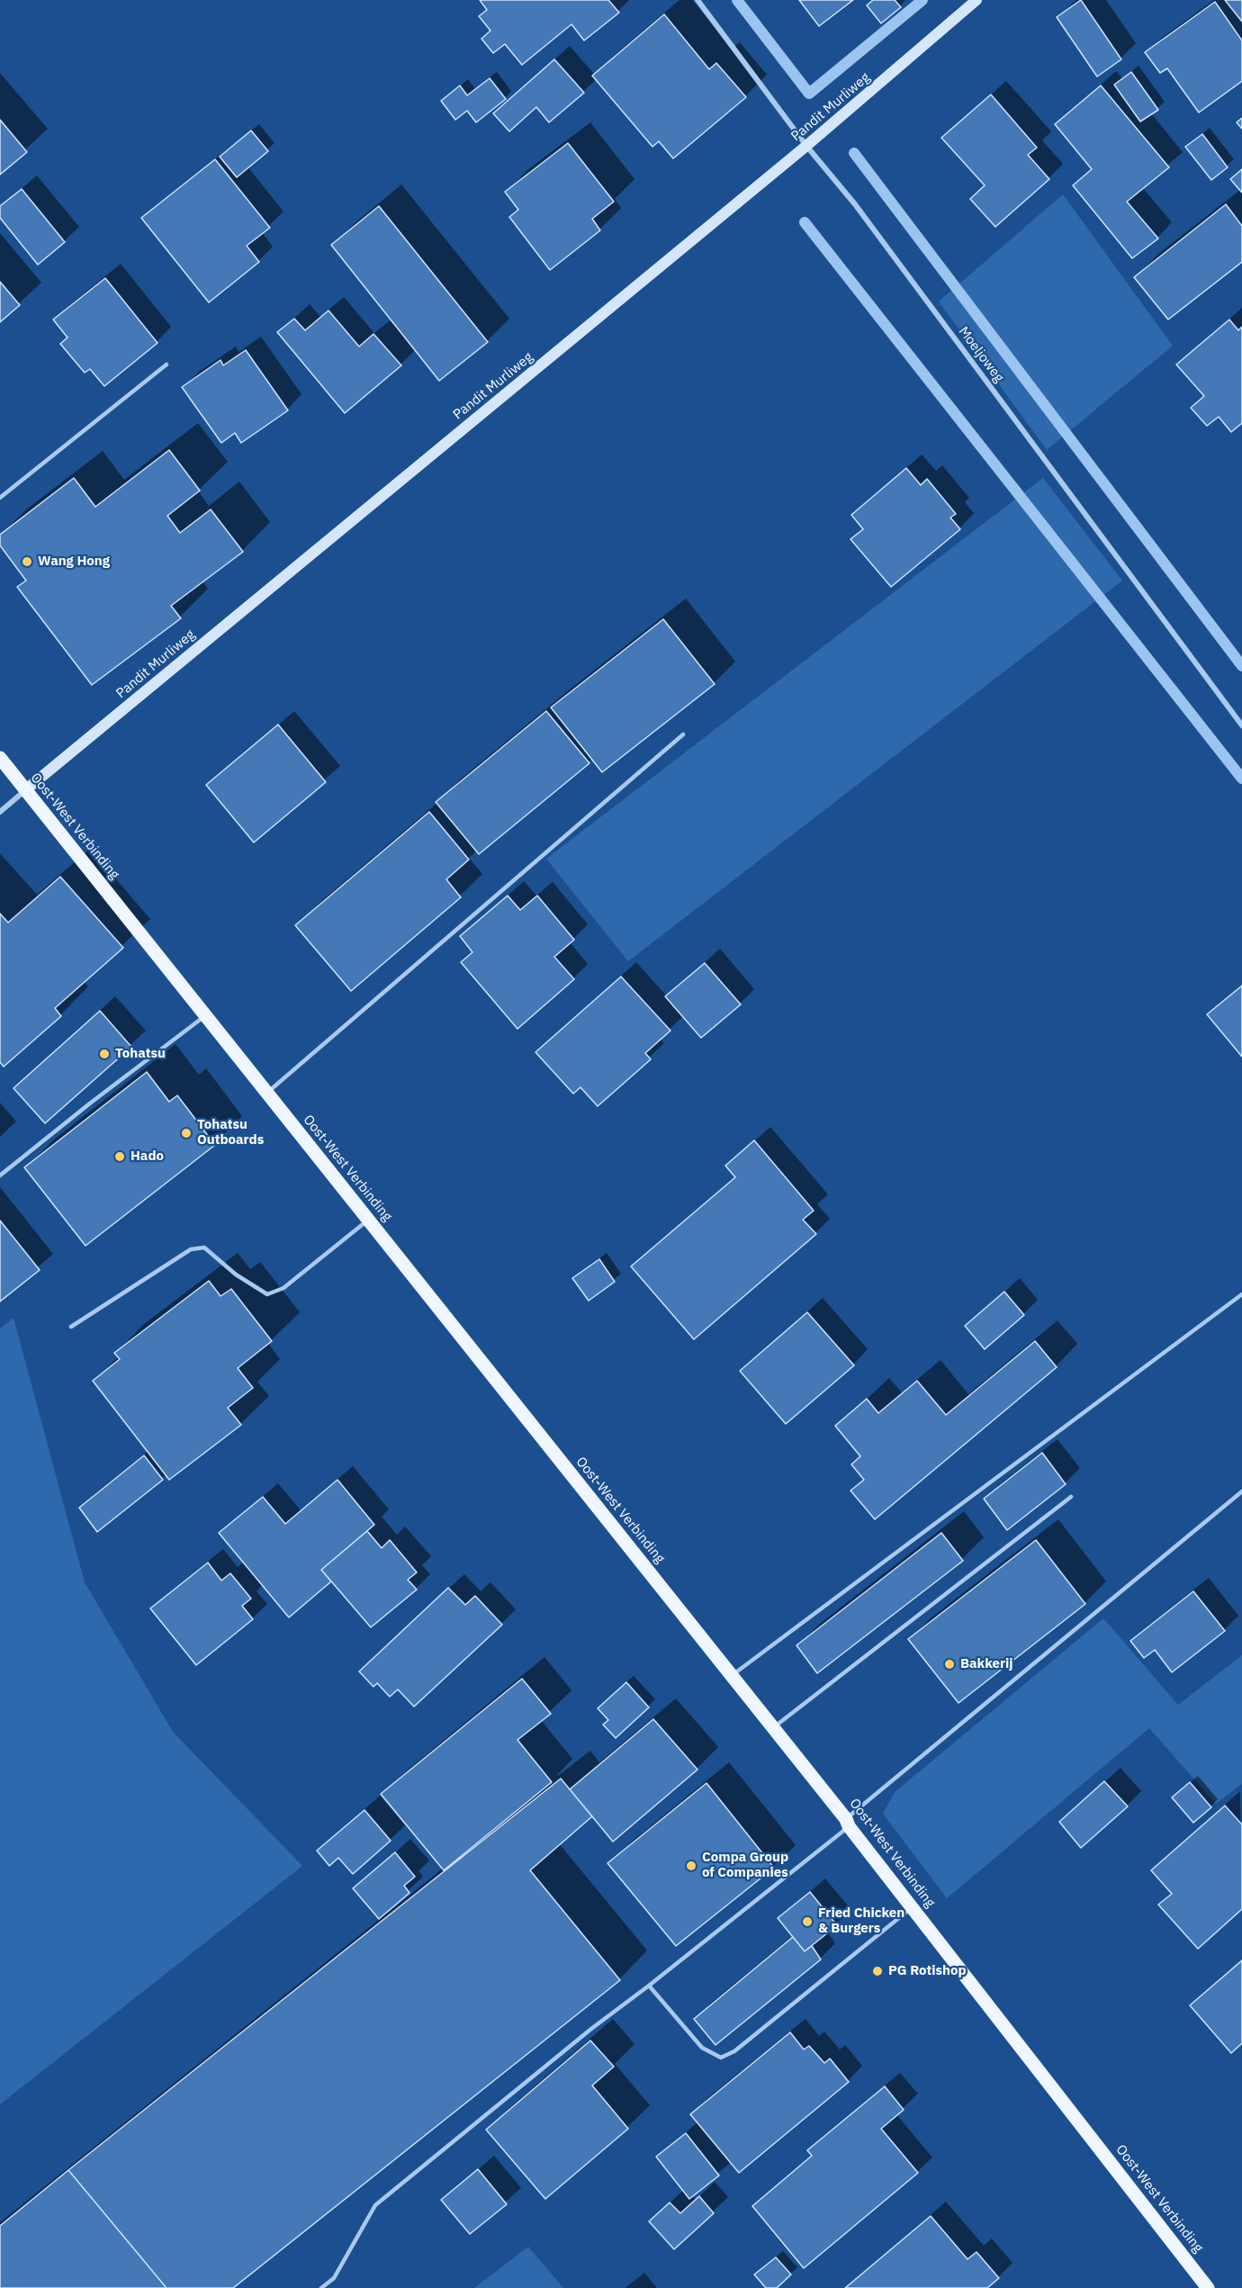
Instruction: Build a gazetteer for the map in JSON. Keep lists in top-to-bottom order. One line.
{"streets":{"main road":["Oost-West Verbinding"],"street":["Pandit Murliweg","Moeljoweg"]},"crossings":[["Pandit Murliweg","Moeljoweg"],["Pandit Murliweg","Oost-West Verbinding"]],"places":["Wang Hong","Tohatsu","Tohatsu Outboards","Hado","Bakkerij","Compa Group of Companies","Fried Chicken & Burgers","PG Rotishop"]}
